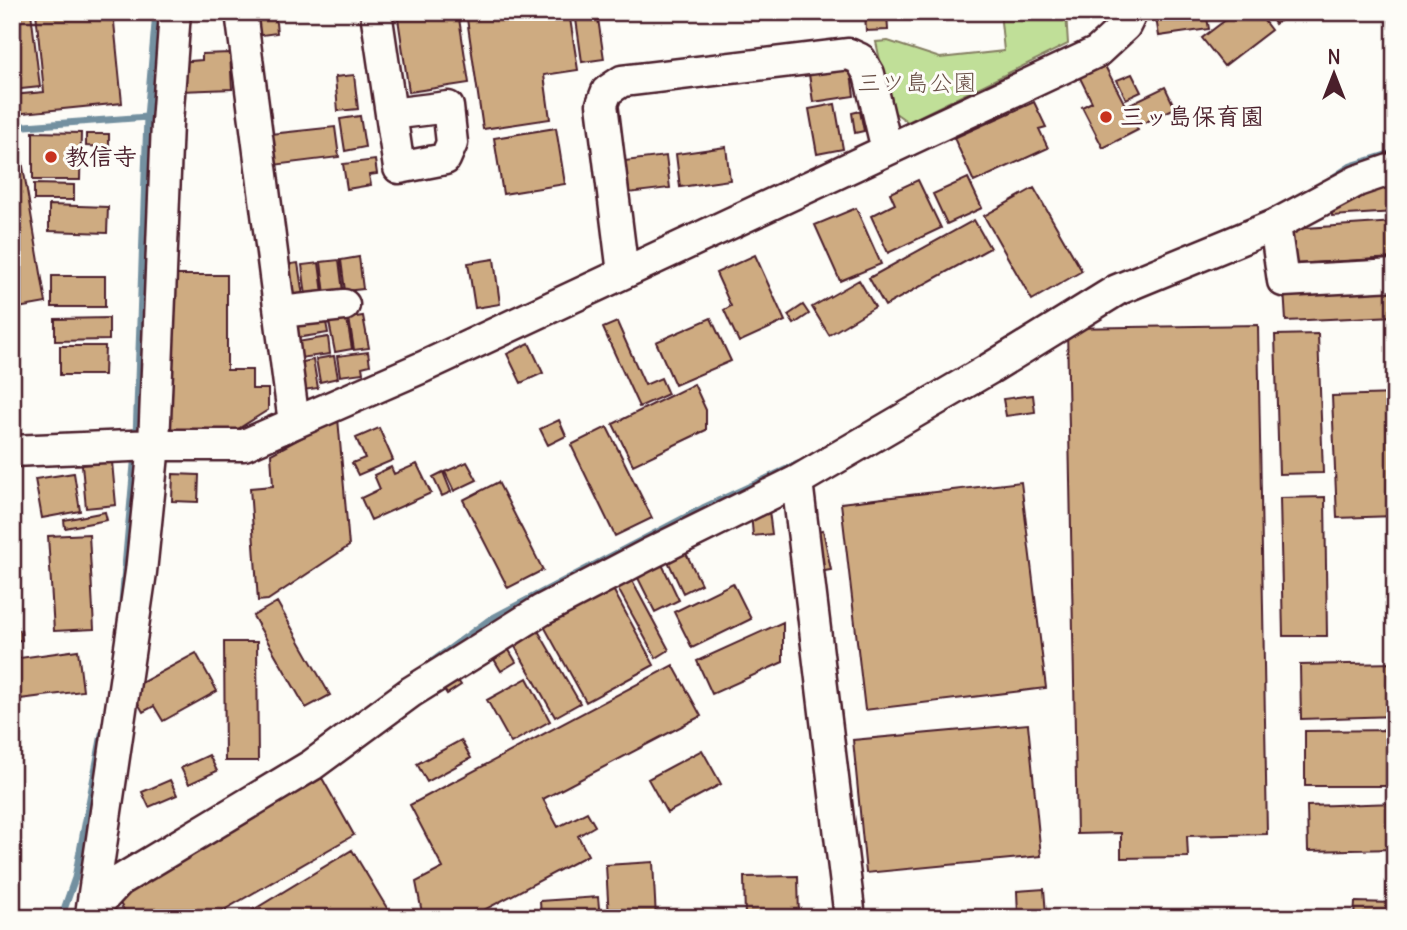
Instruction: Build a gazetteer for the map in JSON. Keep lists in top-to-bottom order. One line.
{"parks":["三ツ島公園"],"places":["三ッ島保育園","教信寺"],"north":"top"}
